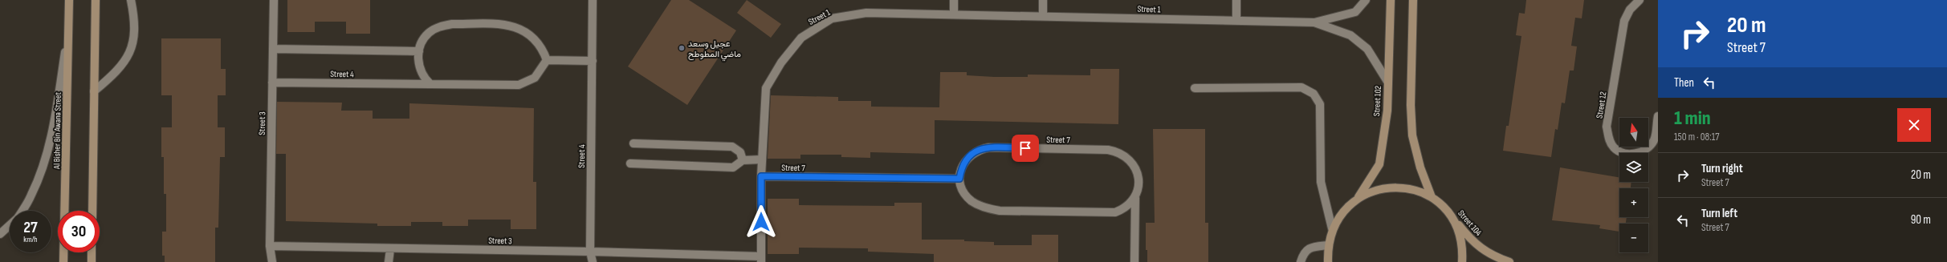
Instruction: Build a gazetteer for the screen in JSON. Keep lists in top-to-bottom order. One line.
{"streets":{"street":["Street 1","Street 4","Street 102","Street 12","Street 3","Al Bisher Bin Awana Street","Street 7","Street 104"]},"crossings":[["Street 1","Street 102"],["Street 1","Street 3"],["Street 1","Street 7"],["Street 4","Street 3"]],"places":["عجيل وسعد ماضي المطوطح"],"north":"top","page":{"turn":["20 m","Street 7"],"then":"Then","heading":["1 min","150 m · 08:17"],"map_buttons":["+","−"],"list":[{"name":"Turn right","note":"Street 7","value":"20 m"},{"name":"Turn left","note":"Street 7","value":"90 m"}],"speed":"27 km/h","limit":"30"}}
